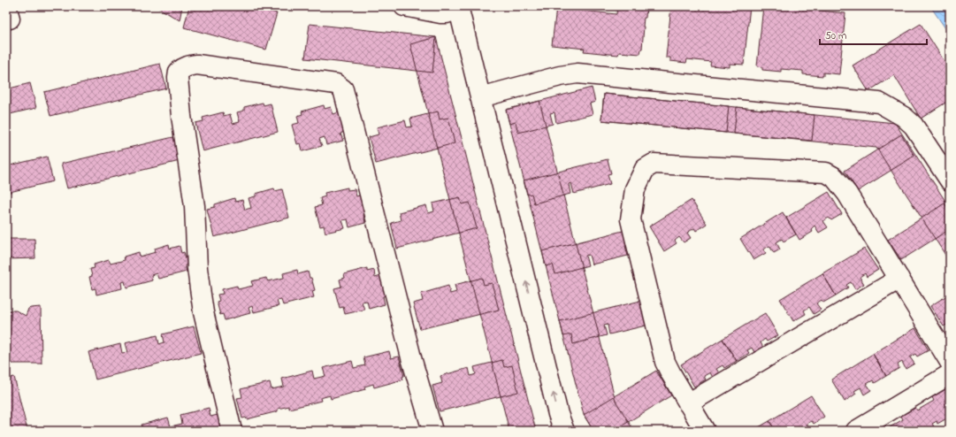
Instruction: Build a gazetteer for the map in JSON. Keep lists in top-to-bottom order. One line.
{"scale_bar":"50 m"}
